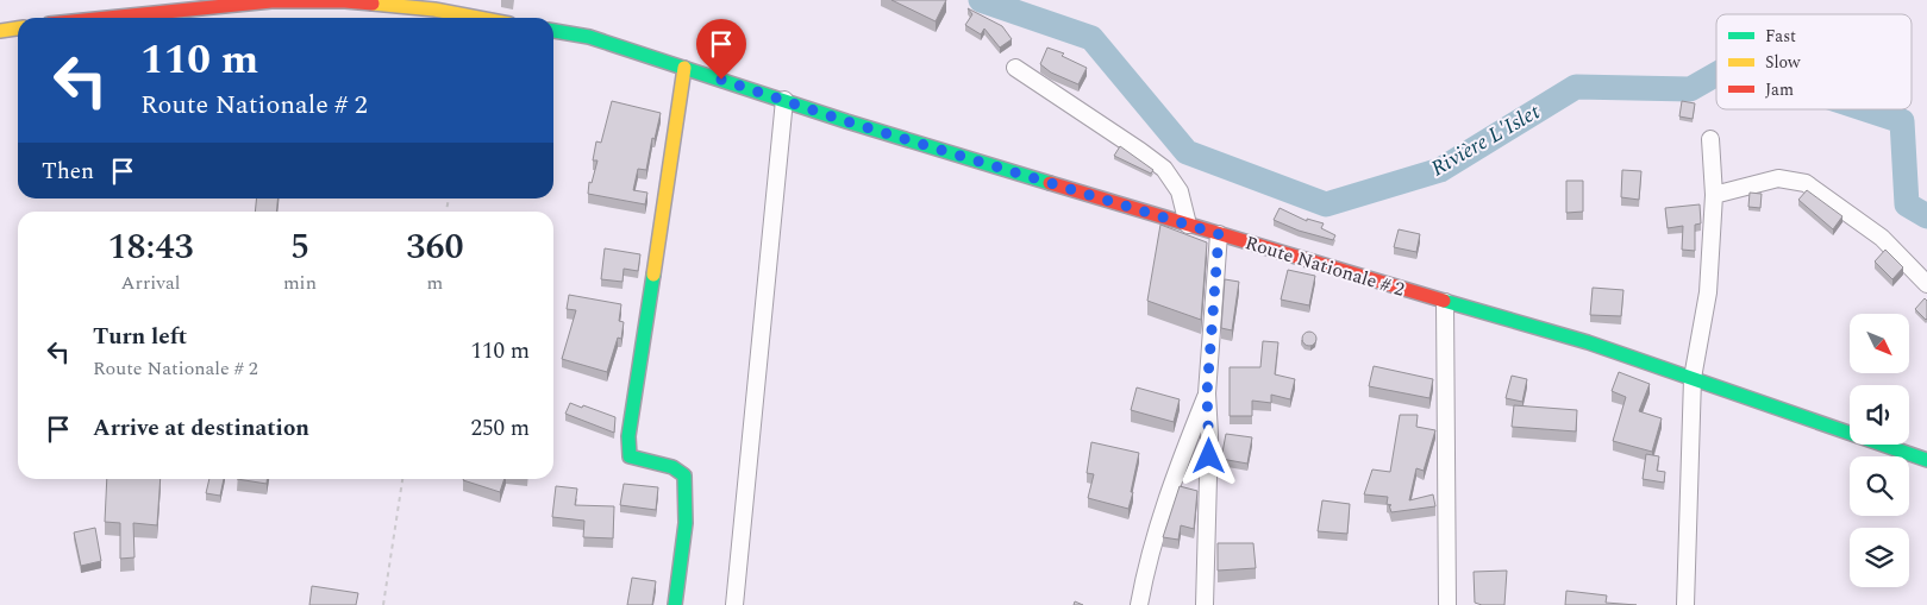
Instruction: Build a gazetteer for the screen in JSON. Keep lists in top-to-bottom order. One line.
{"streets":{"main road":["Route Nationale # 2"]},"water":["Rivière L'Islet"],"legend":["Fast","Slow","Jam"],"north":"bottom right","page":{"turn":["110 m","Route Nationale # 2"],"then":"Then","eta":["18:43","Arrival","5","min","360","m"],"list":[{"name":"Turn left","note":"Route Nationale # 2","value":"110 m"},{"name":"Arrive at destination","value":"250 m"}]}}
